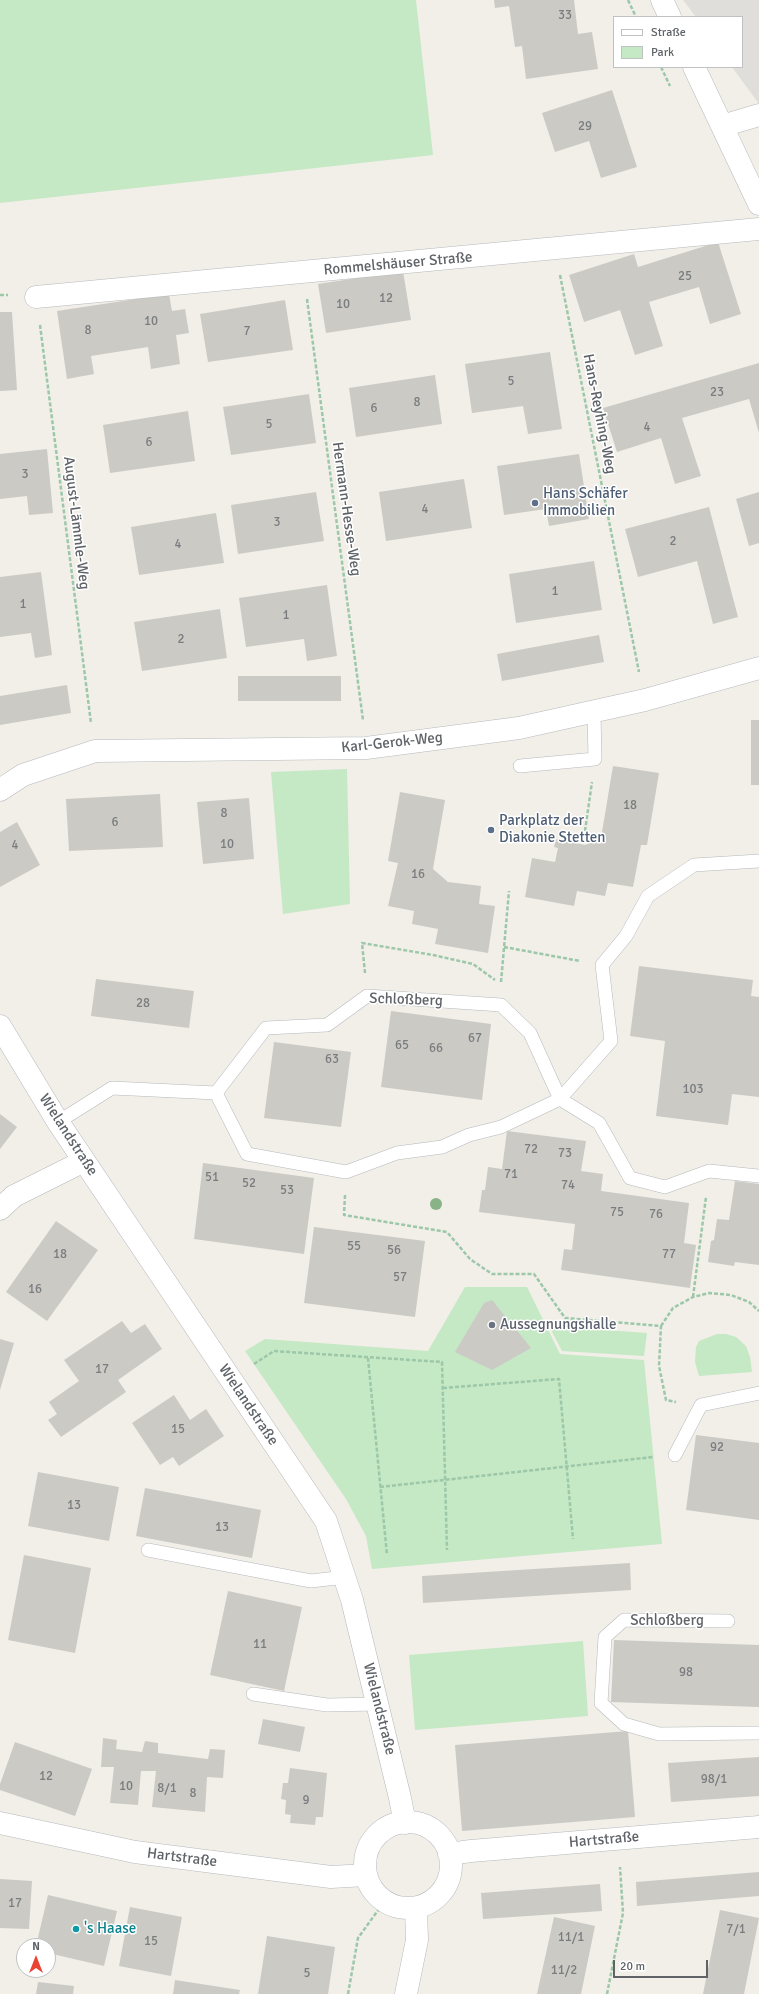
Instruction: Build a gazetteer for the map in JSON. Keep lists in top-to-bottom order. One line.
{"streets":{"street":["Rommelshäuser Straße","Karl-Gerok-Weg","Wielandstraße","Hartstraße"],"lane":["Schloßberg"],"path":["Hans-Reyhing-Weg","Hermann-Hesse-Weg","August-Lämmle-Weg"]},"crossings":[["Rommelshäuser Straße","Hans-Reyhing-Weg"],["Rommelshäuser Straße","Hermann-Hesse-Weg"],["Rommelshäuser Straße","August-Lämmle-Weg"],["Hans-Reyhing-Weg","Karl-Gerok-Weg"],["Hermann-Hesse-Weg","Karl-Gerok-Weg"],["August-Lämmle-Weg","Karl-Gerok-Weg"],["Wielandstraße","Hartstraße"]],"places":["Hans Schäfer Immobilien","Parkplatz der Diakonie Stetten","Aussegnungshalle","'s Haase"],"house_numbers":["33","29","25","12","10","10","8","7","5","23","8","6","5","4","6","3","4","3","2","4","1","1","1","2","18","8","6","10","4","16","28","67","65","66","63","103","72","73","71","51","52","74","53","75","76","55","56","18","77","57","16","17","15","92","13","13","11","98","12","98/1","10","8/1","8","9","17","7/1","11/1","15","11/2","5"],"legend":["Straße","Park"],"scale_bar":"20 m","north":"top"}
